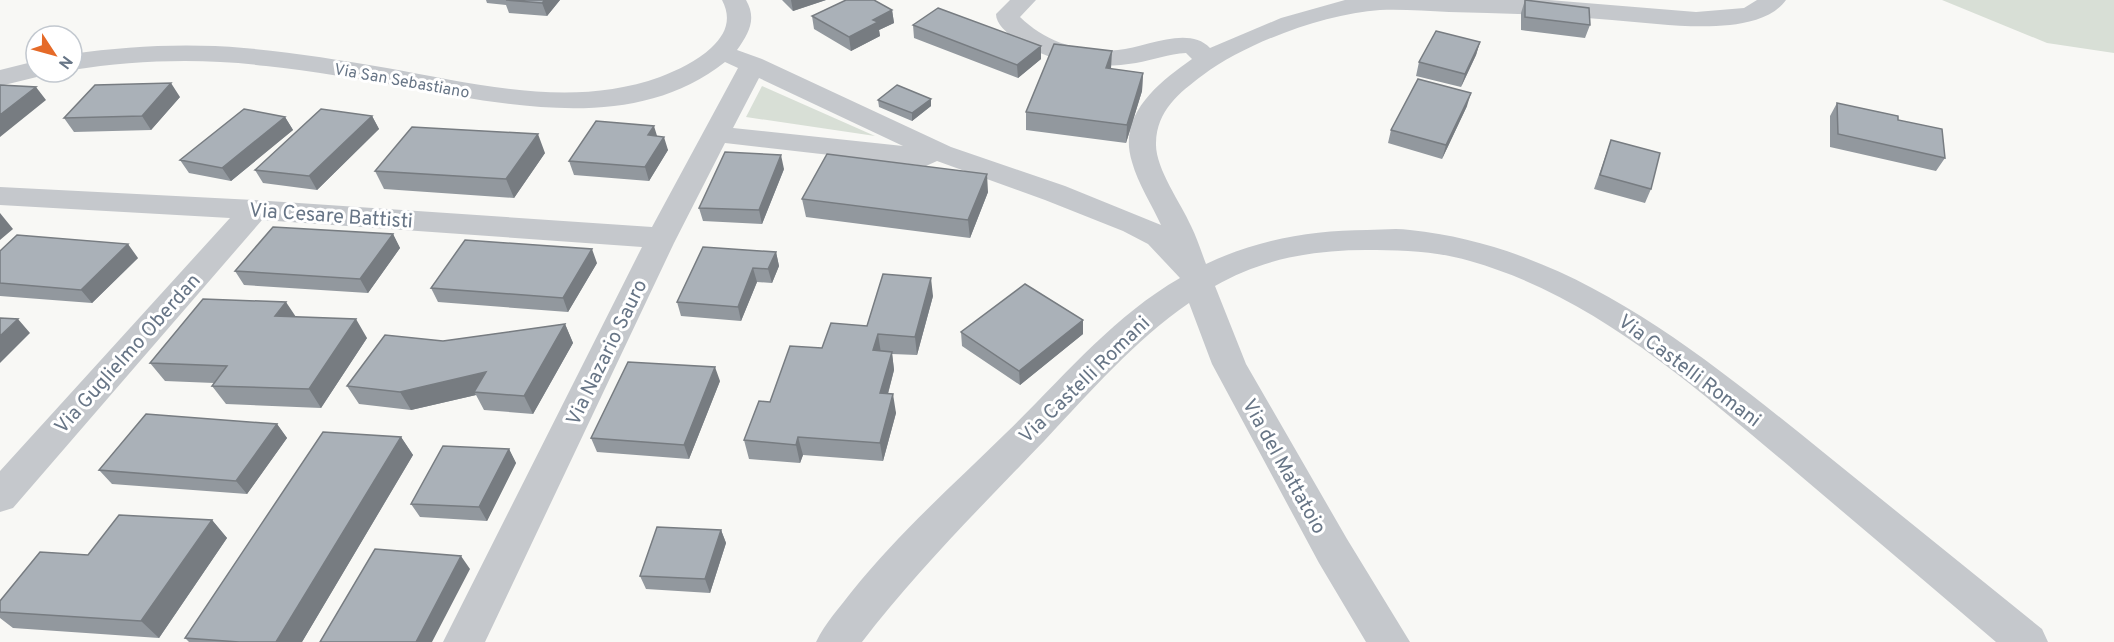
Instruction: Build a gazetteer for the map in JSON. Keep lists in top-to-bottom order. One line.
{"streets":{"street":["Via San Sebastiano","Via Cesare Battisti","Via Nazario Sauro","Via Guglielmo Oberdan","Via Castelli Romani","Via del Mattatoio"]},"crossings":[["Via Cesare Battisti","Via Nazario Sauro"],["Via Cesare Battisti","Via Guglielmo Oberdan"],["Via Castelli Romani","Via del Mattatoio"]],"north":"bottom right"}
